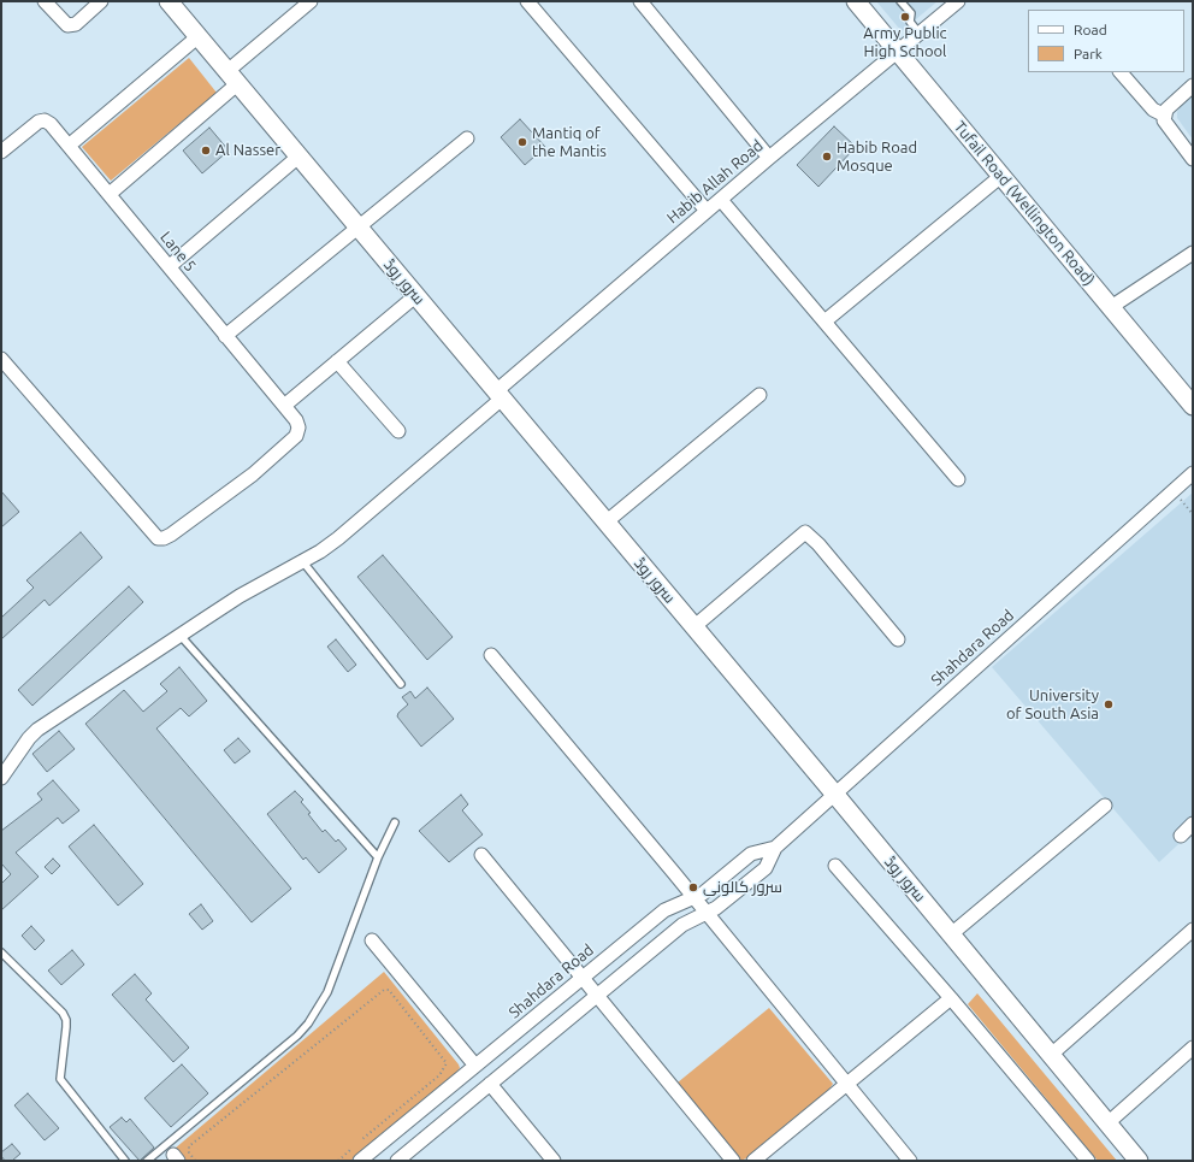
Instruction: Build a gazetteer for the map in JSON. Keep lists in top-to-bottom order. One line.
{"streets":{"street":["Habib Allah Road","Tufail Road (Wellington Road)","Lane 5","سرور روڈ","Shahdara Road"]},"crossings":[["Habib Allah Road","Tufail Road (Wellington Road)"],["Habib Allah Road","سرور روڈ"],["سرور روڈ","Shahdara Road"]],"places":["Army Public High School","Mantiq of the Mantis","Al Nasser","Habib Road Mosque","University of South Asia","سرور کالونی"],"legend":["Road","Park"]}
